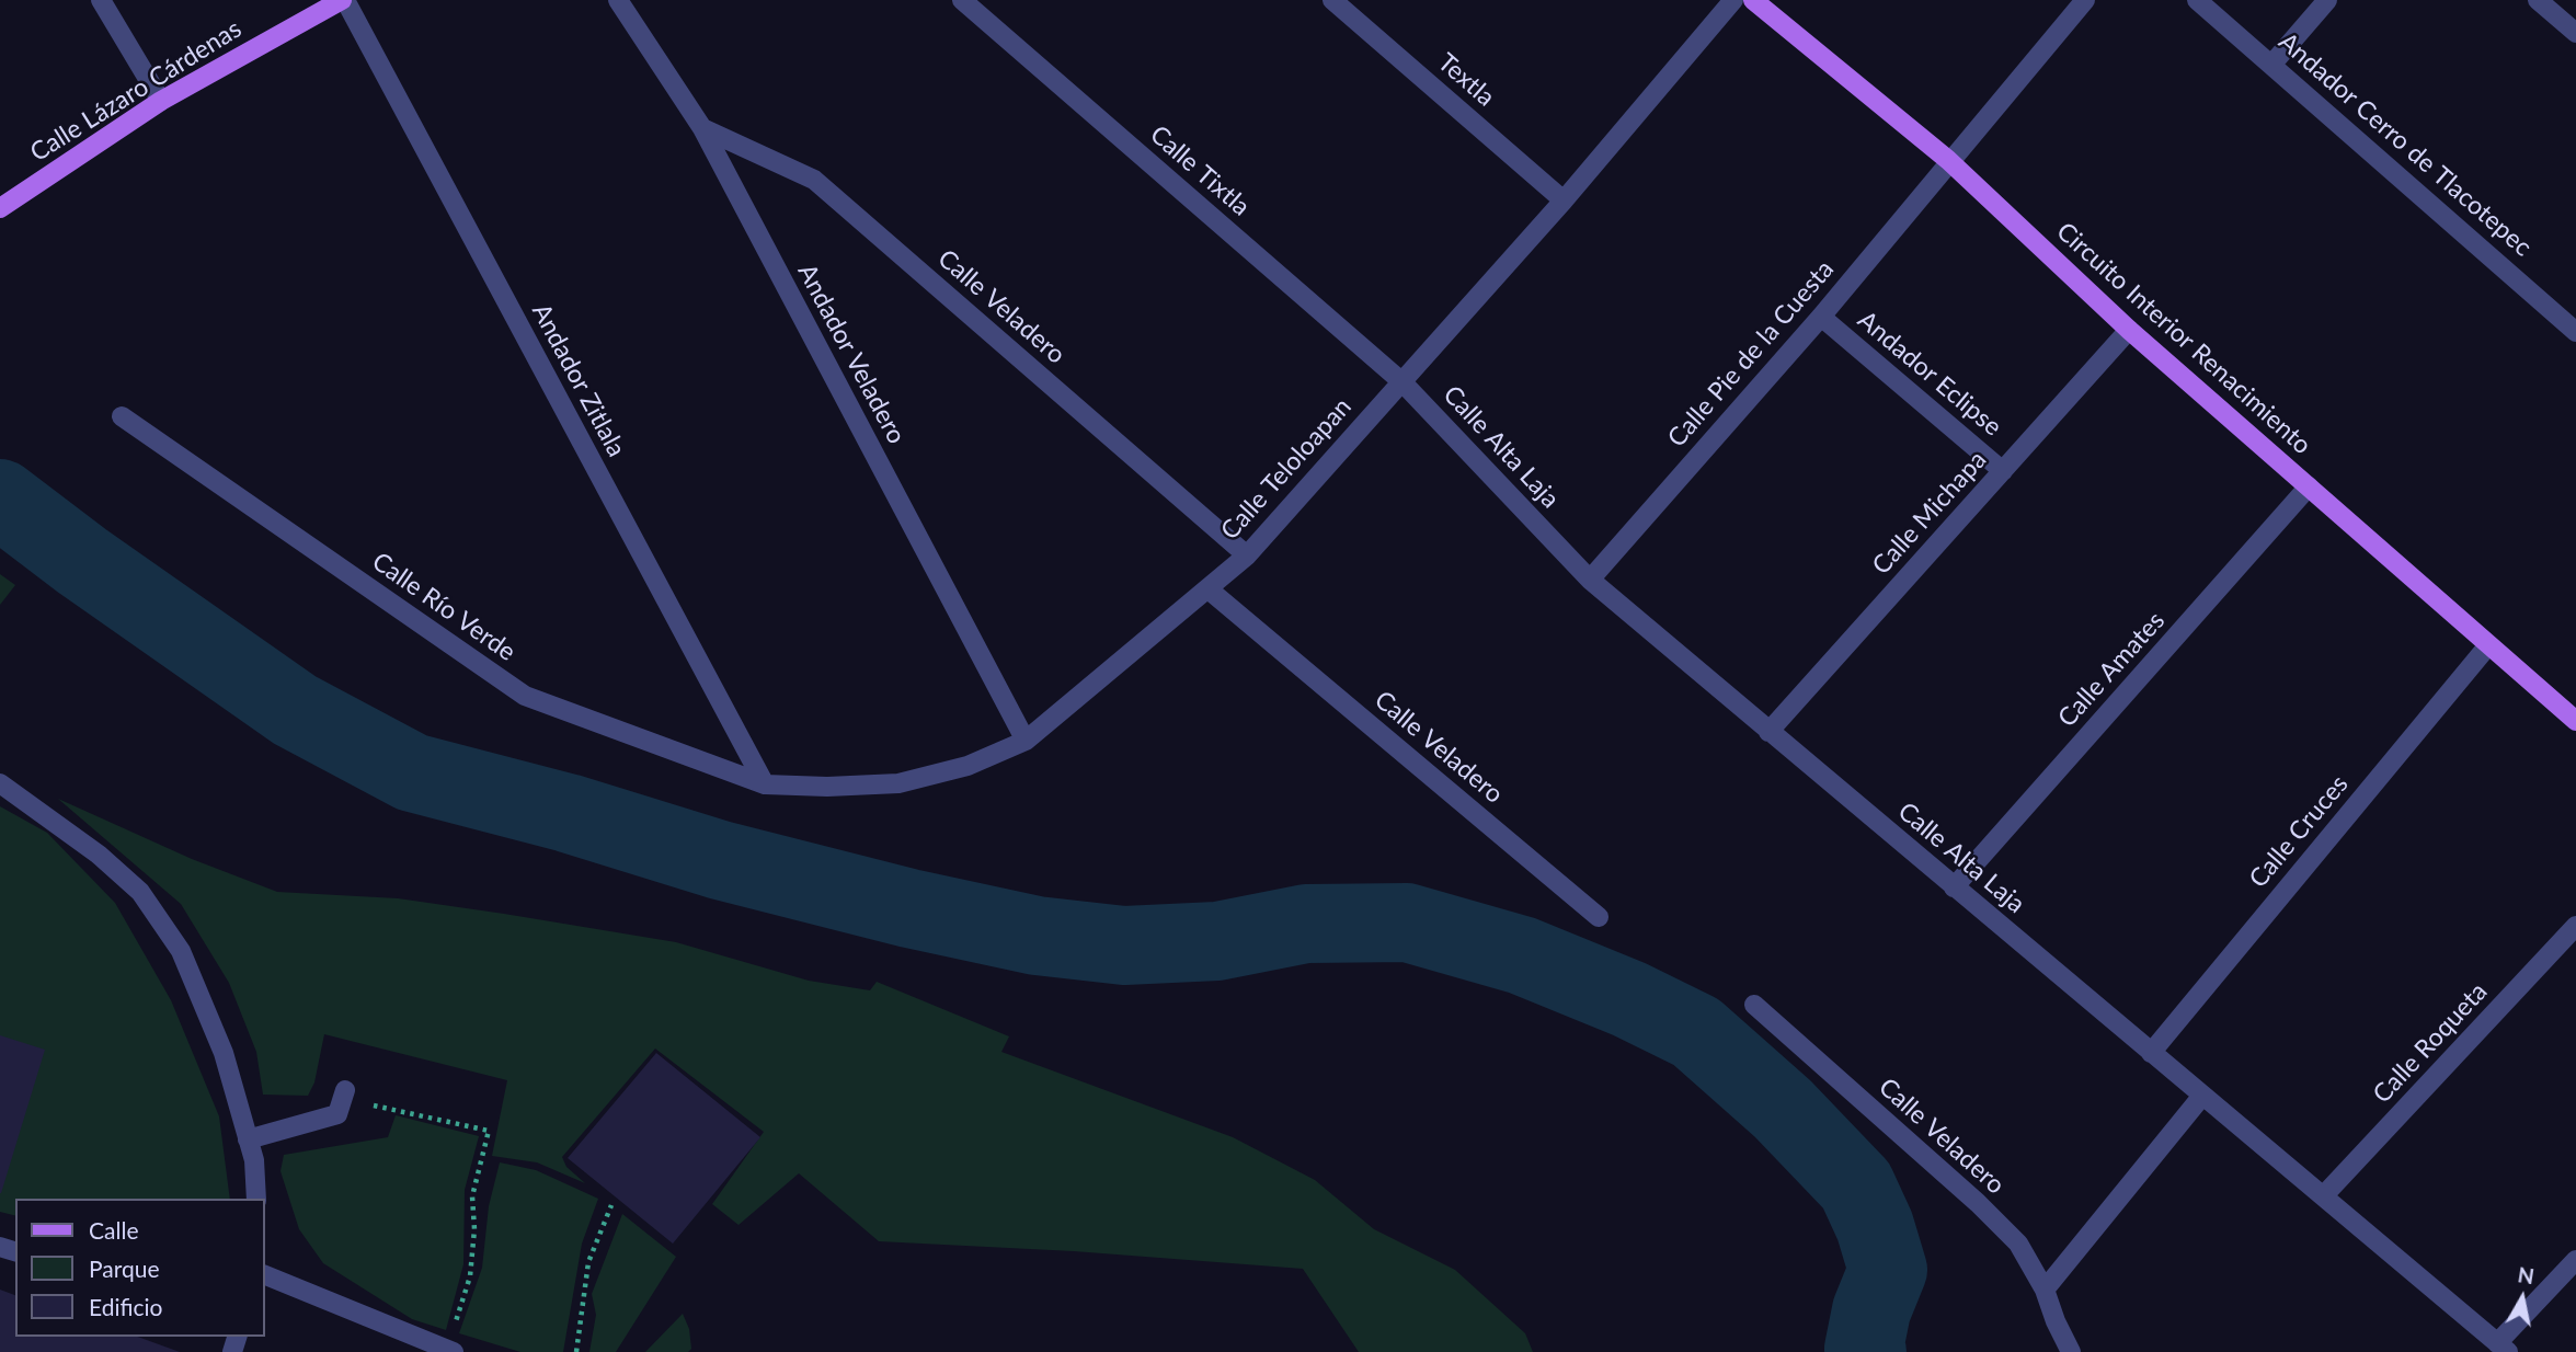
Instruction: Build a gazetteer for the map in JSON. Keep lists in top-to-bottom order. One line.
{"streets":{"main road":["Calle Lázaro Cárdenas","Circuito Interior Renacimiento"],"street":["Textla","Andador Cerro de Tlacotepec","Calle Tixtla","Calle Veladero","Andador Veladero","Calle Pie de la Cuesta","Andador Eclipse","Andador Zitlala","Calle Alta Laja","Calle Teloloapan","Calle Michapa","Calle Río Verde","Calle Amates","Calle Cruces","Calle Roqueta"]},"crossings":[["Textla","Calle Teloloapan"],["Calle Lázaro Cárdenas","Andador Zitlala"],["Calle Tixtla","Calle Alta Laja"],["Calle Tixtla","Calle Teloloapan"],["Calle Veladero","Andador Veladero"],["Calle Veladero","Calle Teloloapan"],["Circuito Interior Renacimiento","Calle Pie de la Cuesta"],["Circuito Interior Renacimiento","Calle Michapa"],["Circuito Interior Renacimiento","Calle Amates"],["Circuito Interior Renacimiento","Calle Cruces"],["Andador Veladero","Calle Teloloapan"],["Calle Pie de la Cuesta","Andador Eclipse"],["Calle Pie de la Cuesta","Calle Alta Laja"],["Andador Eclipse","Calle Michapa"],["Andador Zitlala","Calle Teloloapan"],["Andador Zitlala","Calle Río Verde"],["Calle Alta Laja","Calle Teloloapan"],["Calle Alta Laja","Calle Michapa"],["Calle Alta Laja","Calle Amates"],["Calle Alta Laja","Calle Cruces"],["Calle Alta Laja","Calle Roqueta"],["Calle Teloloapan","Calle Río Verde"]],"legend":["Calle","Parque","Edificio"],"north":"top"}
